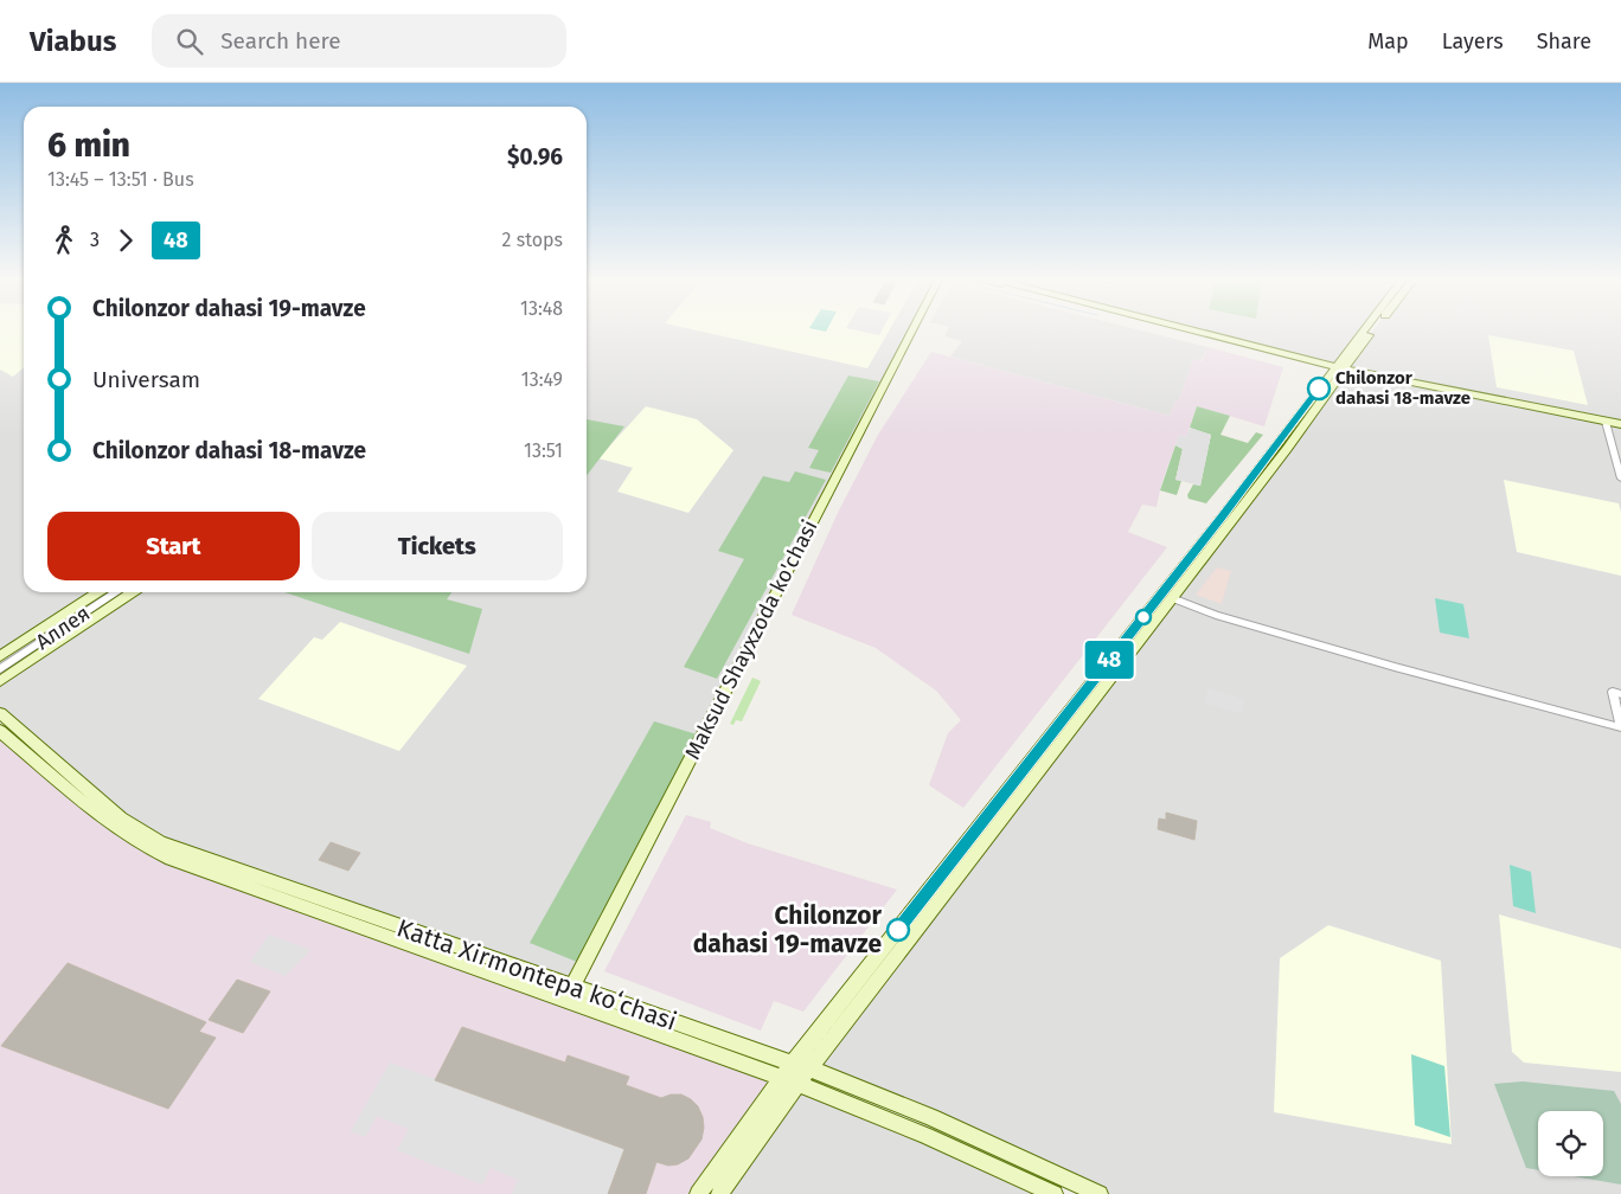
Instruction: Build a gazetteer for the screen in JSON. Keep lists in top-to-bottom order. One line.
{"streets":{"main road":["Maksud Shayxzoda ko'chasi","Katta Xirmontepa koʻchasi"],"street":["Аллея"]},"crossings":[["Maksud Shayxzoda ko'chasi","Katta Xirmontepa koʻchasi"]],"places":["Chilonzor dahasi 18-mavze","Chilonzor dahasi 19-mavze"],"lines":["bus line 48"],"page":{"header":"Viabus","search":"Search here","nav":["Map","Layers","Share"],"on_map":"48","heading":["6 min","13:45 – 13:51 · Bus","$0.96"],"legs":["3","48","2 stops"],"list":[{"name":"Chilonzor dahasi 19-mavze","value":"13:48"},{"name":"Universam","value":"13:49"},{"name":"Chilonzor dahasi 18-mavze","value":"13:51"}],"buttons":["Start","Tickets"]}}
